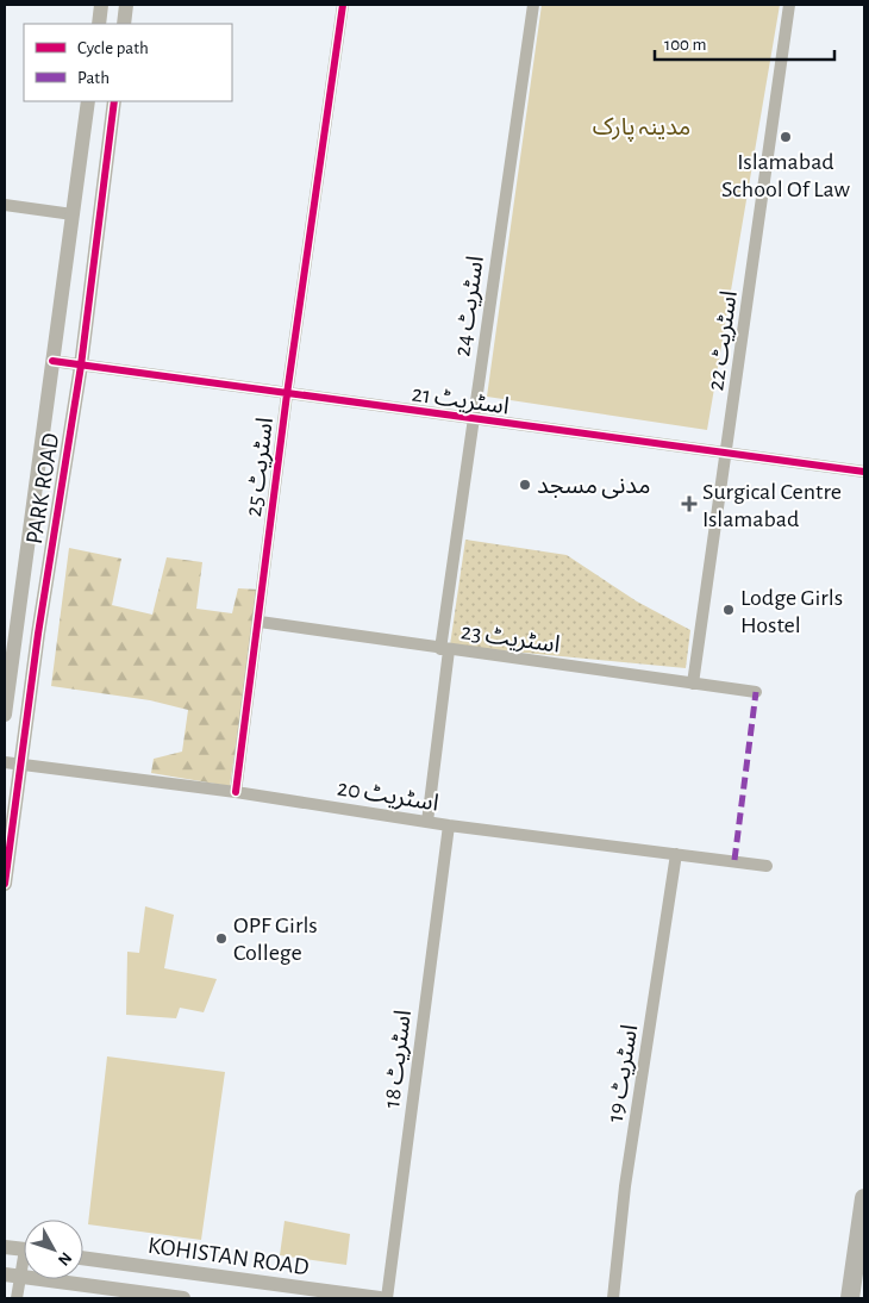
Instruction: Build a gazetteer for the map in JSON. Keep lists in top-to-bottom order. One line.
{"streets":{"street":["اسٹریٹ 24","اسٹریٹ 22","اسٹریٹ 21","اسٹریٹ 25","PARK ROAD","اسٹریٹ 23","اسٹریٹ 20","اسٹریٹ 18","اسٹریٹ 19","KOHISTAN ROAD"]},"crossings":[["اسٹریٹ 24","اسٹریٹ 21"],["اسٹریٹ 24","اسٹریٹ 23"],["اسٹریٹ 24","اسٹریٹ 20"],["اسٹریٹ 22","اسٹریٹ 21"],["اسٹریٹ 22","اسٹریٹ 23"],["اسٹریٹ 21","اسٹریٹ 25"],["اسٹریٹ 21","PARK ROAD"],["اسٹریٹ 25","اسٹریٹ 23"],["اسٹریٹ 25","اسٹریٹ 20"],["PARK ROAD","اسٹریٹ 20"],["اسٹریٹ 20","اسٹریٹ 18"],["اسٹریٹ 20","اسٹریٹ 19"]],"parks":["مدینہ پارک"],"places":{"other":["Islamabad School Of Law","مدنی مسجد","Lodge Girls Hostel","OPF Girls College"],"health":["Surgical Centre Islamabad"]},"legend":["Cycle path","Path"],"scale_bar":"100 m","north":"bottom right"}
